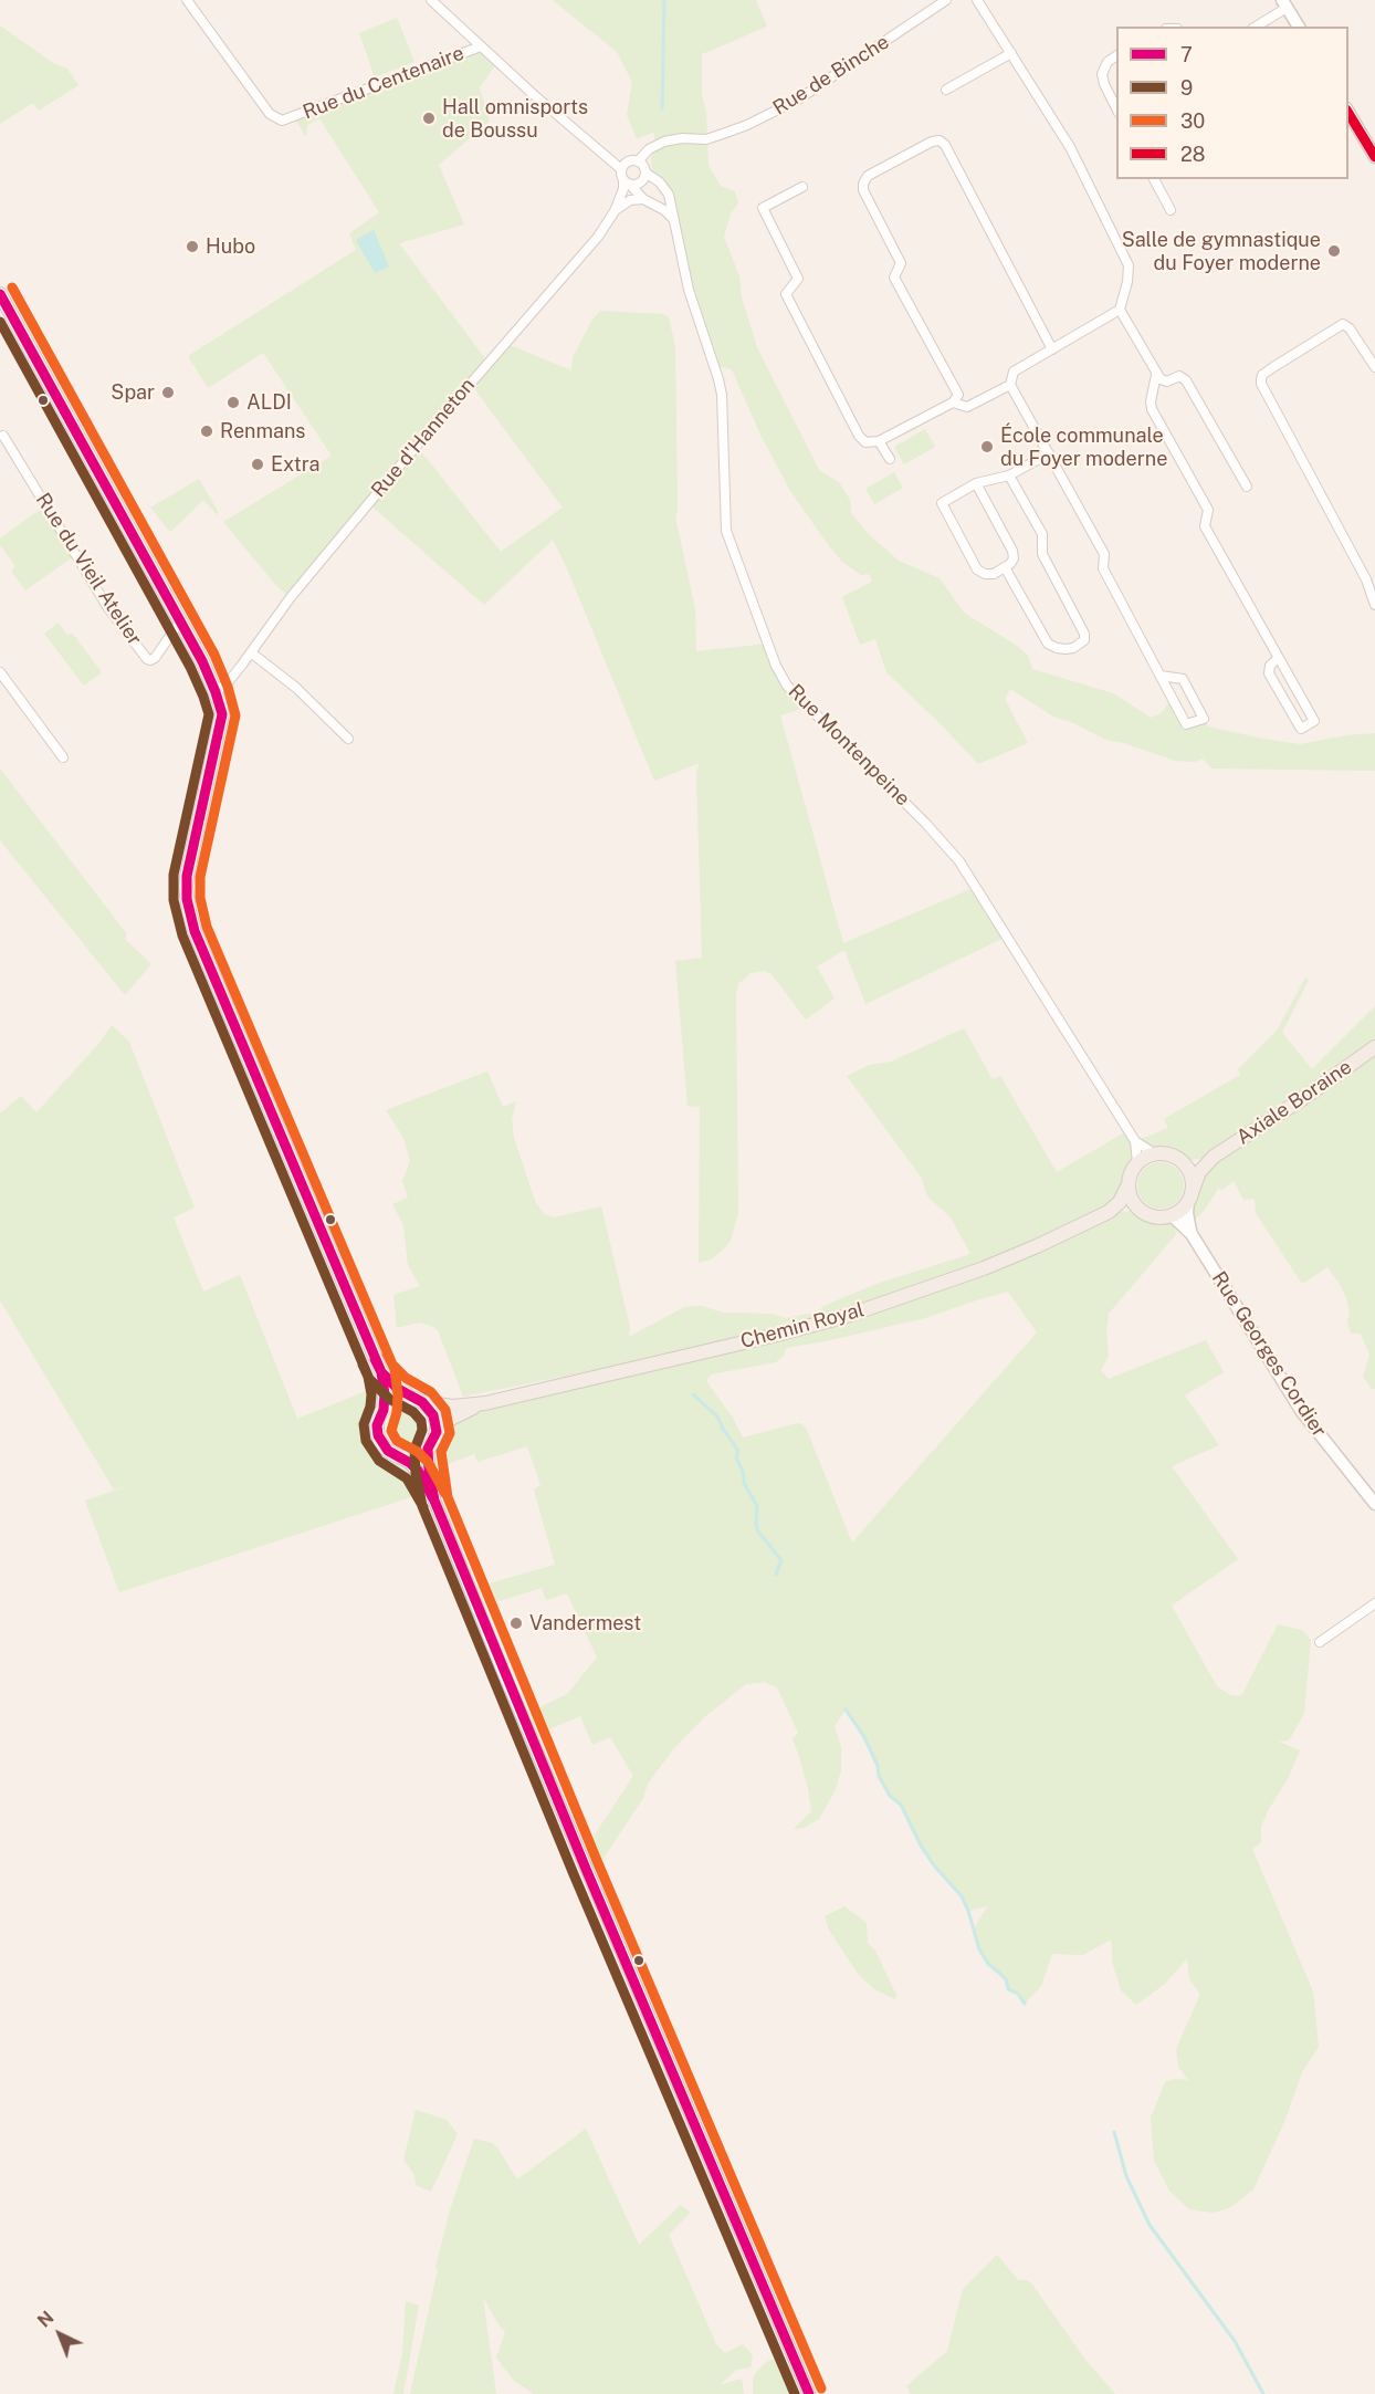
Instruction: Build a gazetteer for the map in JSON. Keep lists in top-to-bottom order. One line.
{"streets":{"main road":["Axiale Boraine","Chemin Royal","Rue Georges Cordier"],"street":["Rue de Binche","Rue du Centenaire","Rue d'Hanneton","Rue du Vieil Atelier","Rue Montenpeine"]},"crossings":[["Rue de Binche","Rue d'Hanneton"],["Rue de Binche","Rue Montenpeine"],["Rue d'Hanneton","Rue Montenpeine"],["Rue Montenpeine","Axiale Boraine"],["Rue Montenpeine","Chemin Royal"],["Rue Montenpeine","Rue Georges Cordier"],["Axiale Boraine","Chemin Royal"],["Axiale Boraine","Rue Georges Cordier"],["Chemin Royal","Rue Georges Cordier"]],"places":["Hall omnisports de Boussu","Hubo","Salle de gymnastique du Foyer moderne","Spar","ALDI","Renmans","École communale du Foyer moderne","Extra","Vandermest"],"lines":["transit line 28","transit line 30","transit line 7","transit line 9"],"legend":["7","9","30","28"],"north":"top left"}
